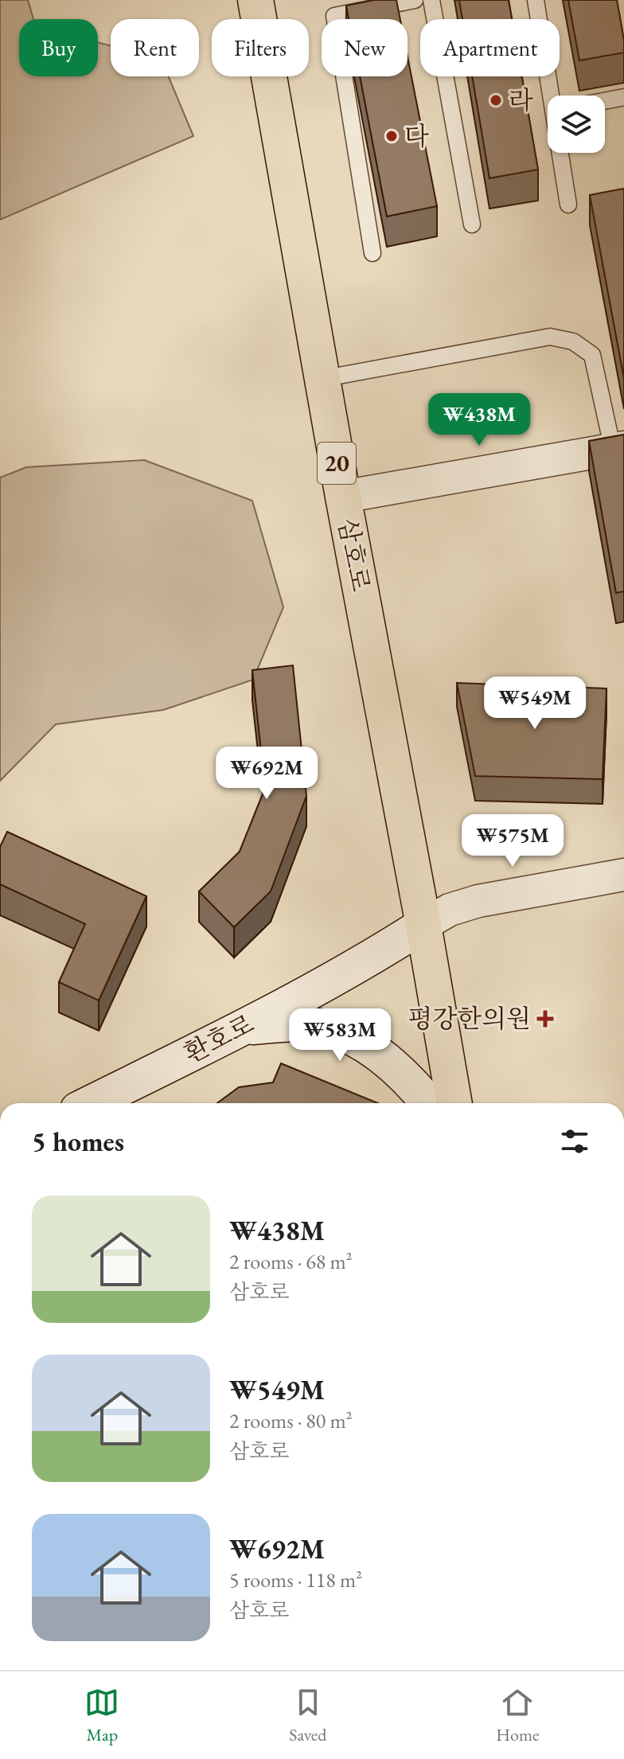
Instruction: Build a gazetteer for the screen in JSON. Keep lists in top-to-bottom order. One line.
{"streets":{"main road":["20","삼호로"],"street":["환호로"]},"crossings":[["삼호로","환호로"]],"places":{"other":["라","다"],"health":["평강한의원"]},"page":{"chip":["Buy","Rent","Filters","New","Apartment"],"price":["₩438M","₩549M","₩692M","₩575M","₩583M"],"heading":"5 homes","list":[{"name":"₩438M","note":"2 rooms · 68 m² · 삼호로"},{"name":"₩549M","note":"2 rooms · 80 m² · 삼호로"},{"name":"₩692M","note":"5 rooms · 118 m² · 삼호로"}],"tabs":["Map","Saved","Home"]}}
